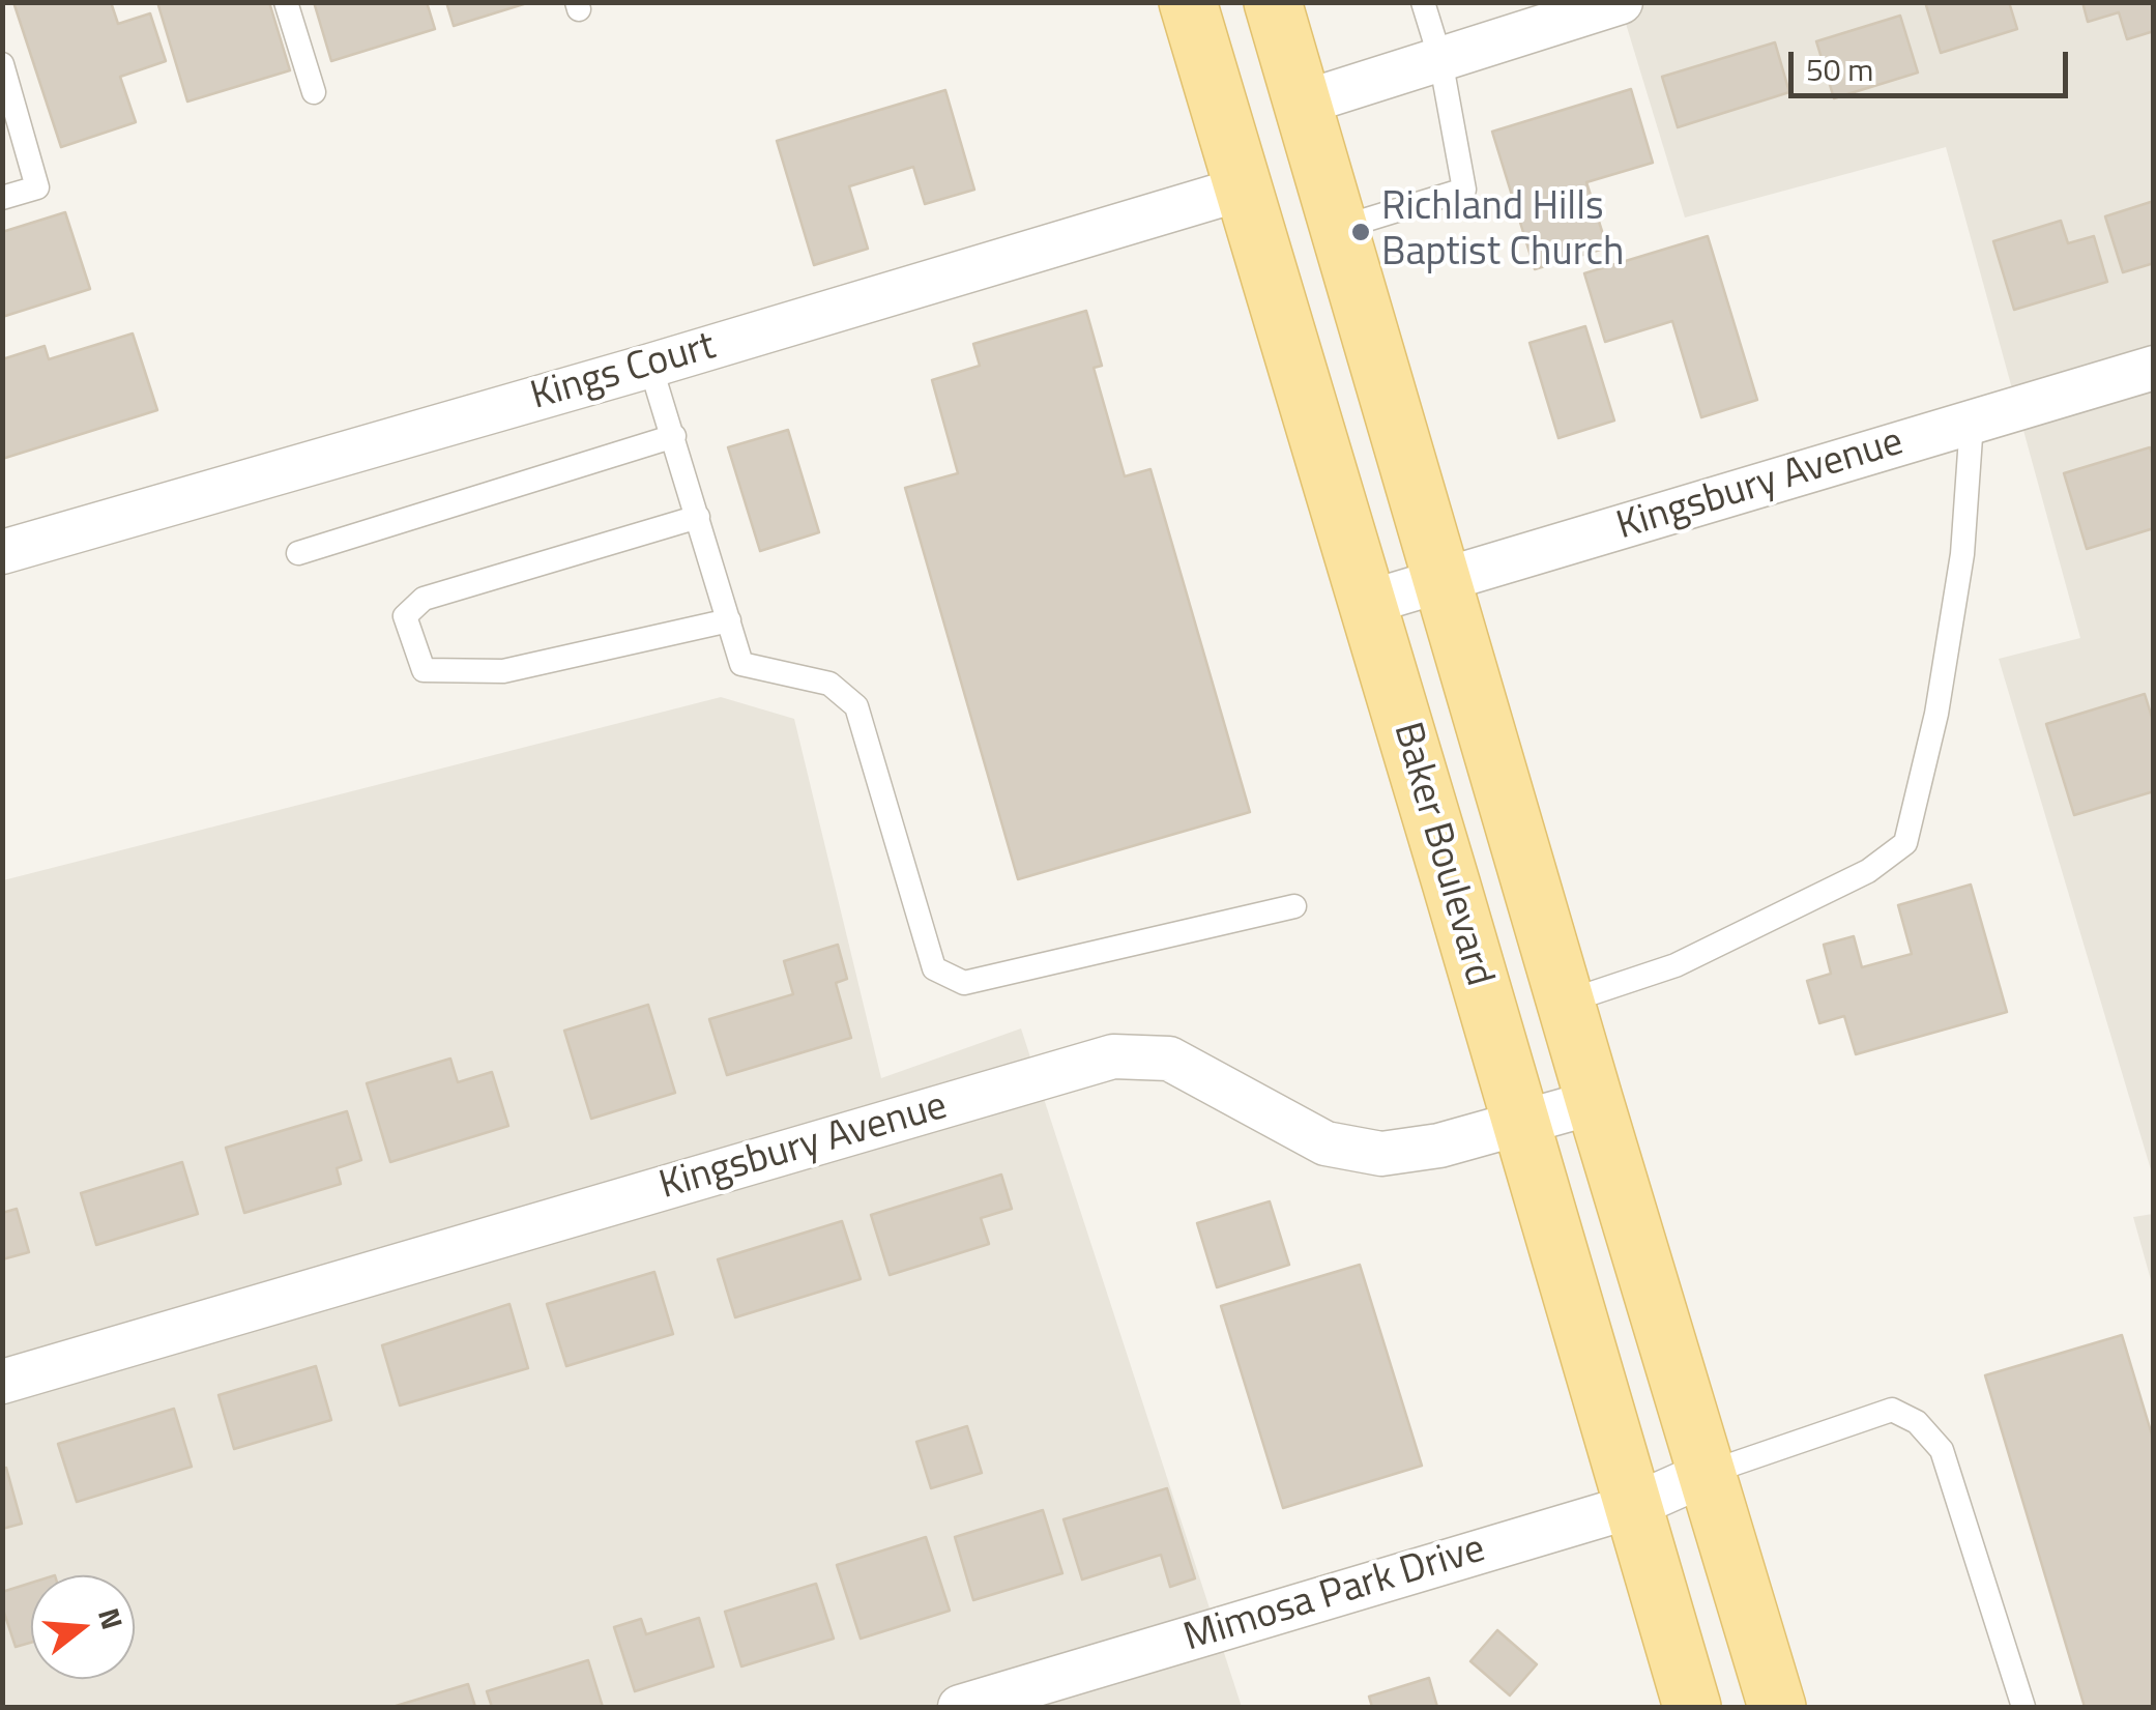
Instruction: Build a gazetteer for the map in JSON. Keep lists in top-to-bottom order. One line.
{"streets":{"main road":["Baker Boulevard"],"street":["Kings Court","Kingsbury Avenue","Mimosa Park Drive"]},"crossings":[["Kings Court","Baker Boulevard"],["Kingsbury Avenue","Baker Boulevard"],["Baker Boulevard","Mimosa Park Drive"]],"places":["Richland Hills Baptist Church"],"scale_bar":"50 m","north":"right"}
